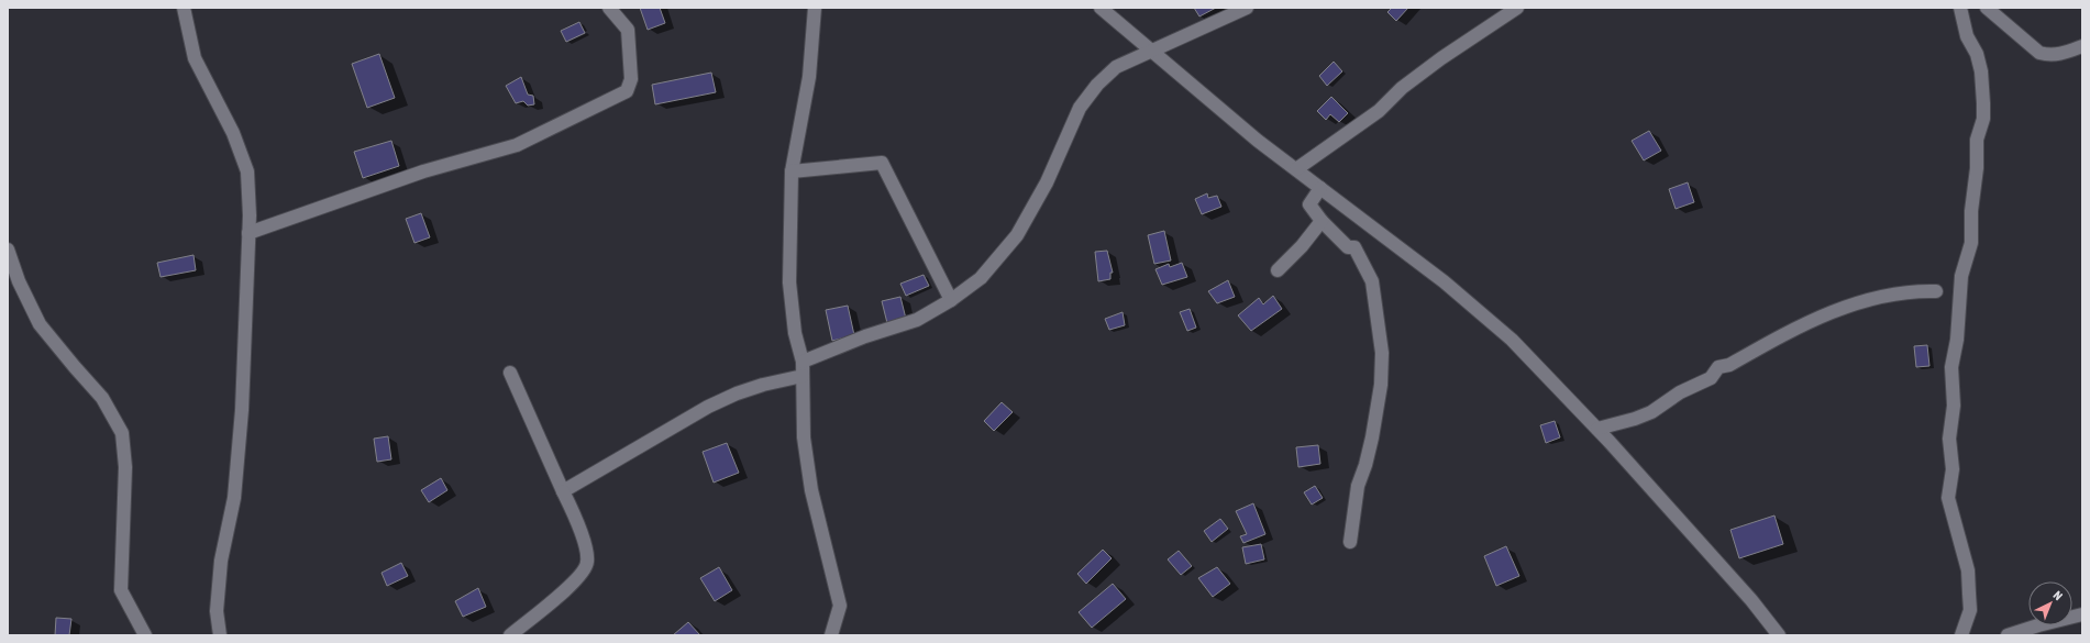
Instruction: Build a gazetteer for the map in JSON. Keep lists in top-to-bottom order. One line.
{"north":"top right"}
